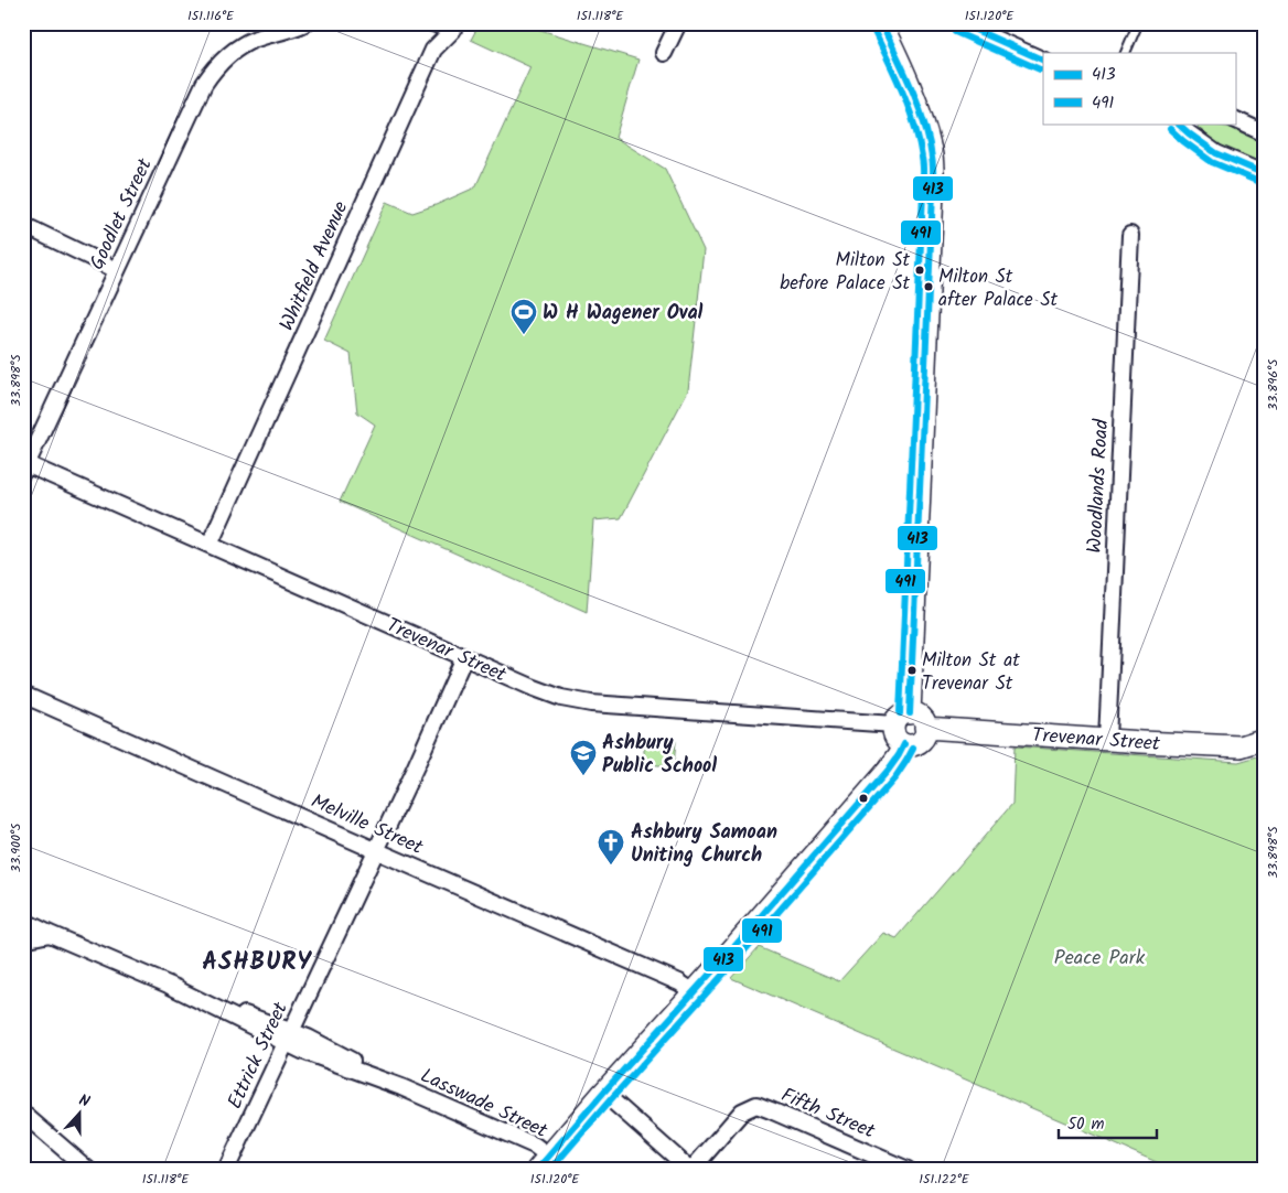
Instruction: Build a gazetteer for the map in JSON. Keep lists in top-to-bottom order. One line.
{"streets":{"main road":["Trevenar Street"],"street":["Goodlet Street","Whitfield Avenue","Woodlands Road","Melville Street","Ettrick Street","Lasswade Street","Fifth Street"]},"crossings":[["Goodlet Street","Trevenar Street"],["Whitfield Avenue","Trevenar Street"],["Woodlands Road","Trevenar Street"],["Trevenar Street","Ettrick Street"],["Melville Street","Ettrick Street"],["Ettrick Street","Lasswade Street"]],"districts":["ASHBURY"],"parks":["Peace Park"],"places":{"other":["Milton St before Palace St","Milton St after Palace St","Milton St at Trevenar St"],"sports":["W H Wagener Oval"],"school or university":["Ashbury Public School"],"church":["Ashbury Samoan Uniting Church"]},"lines":["transit line 413","transit line 491"],"legend":["413","491"],"scale_bar":"50 m","north":"top","coordinates":["151.116°E","151.118°E","151.120°E","33.898°S","33.896°S","33.900°S","151.122°E"]}
